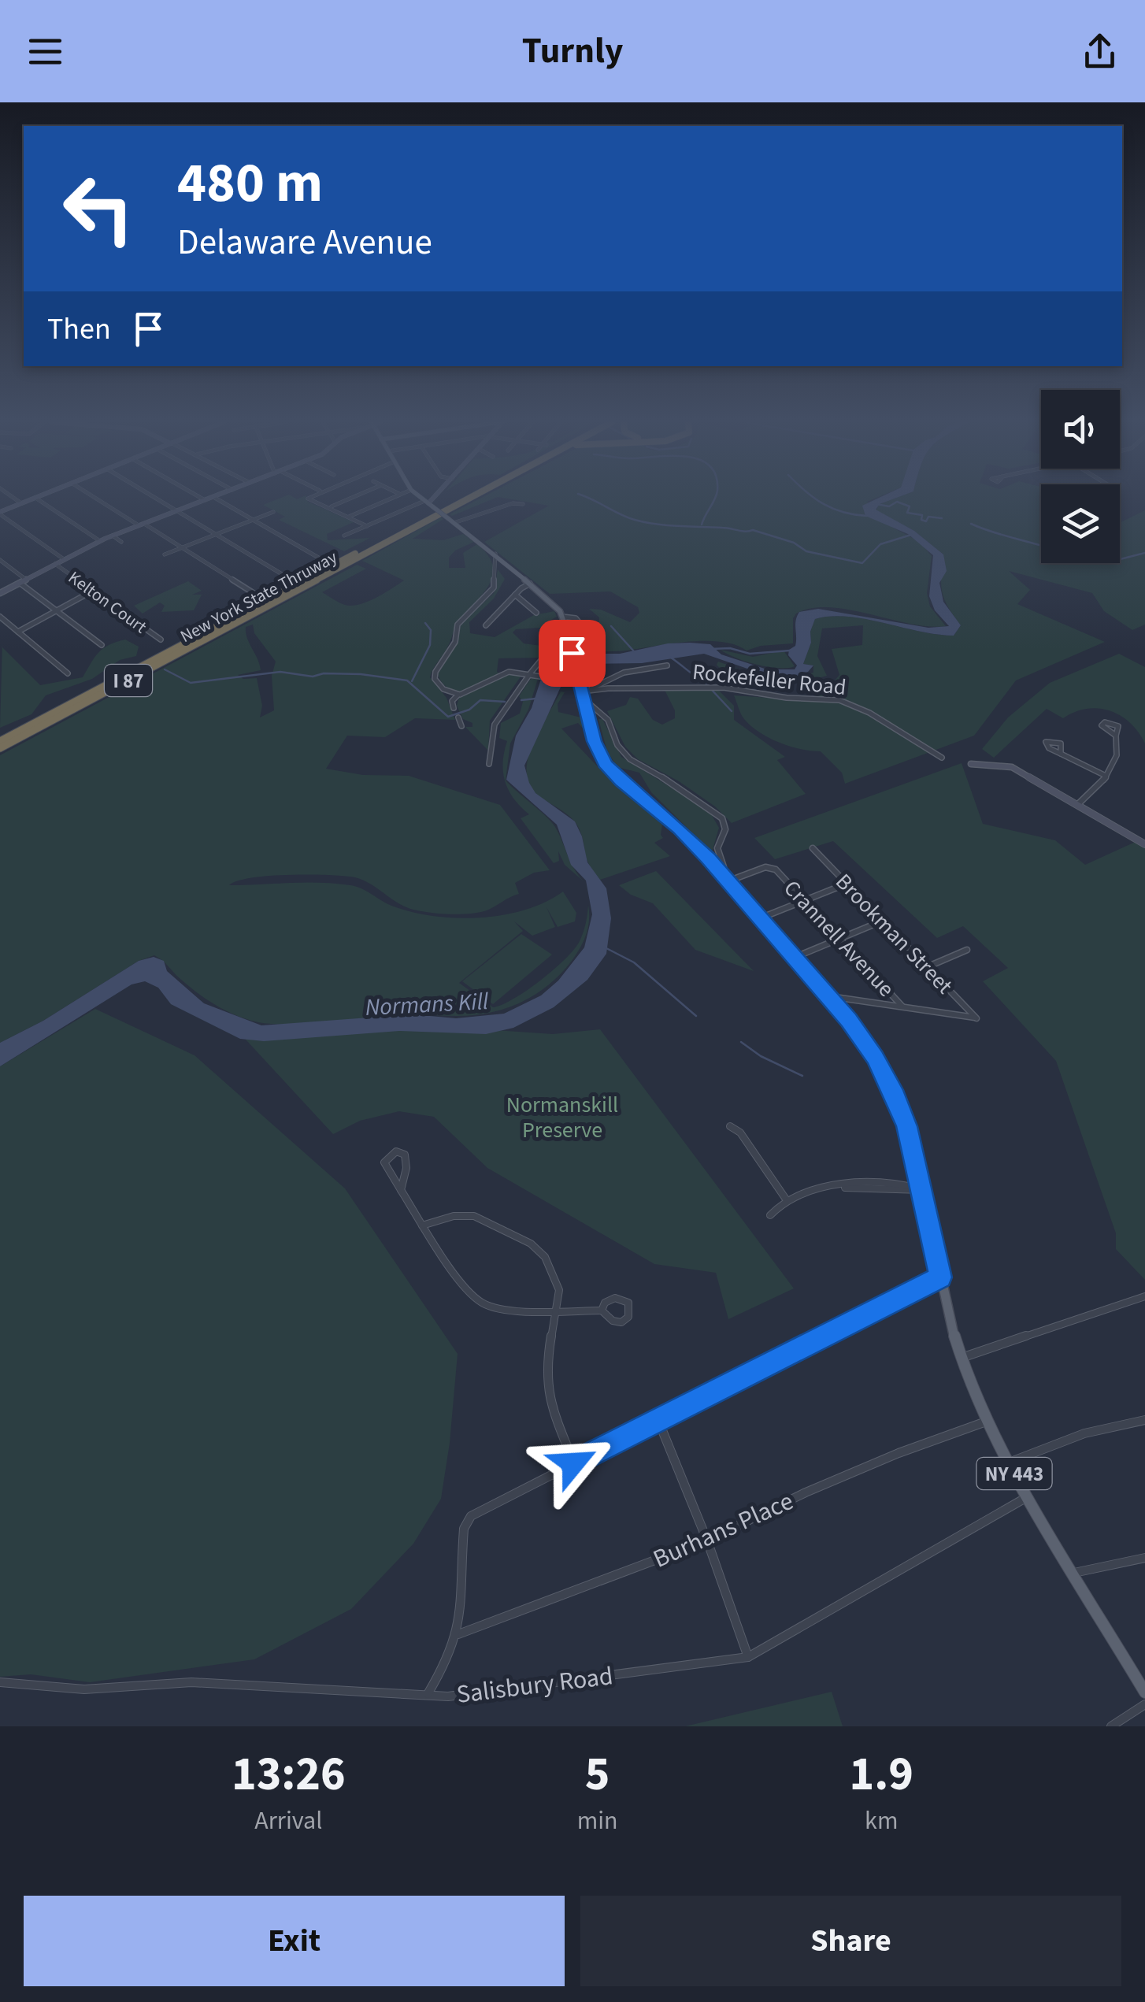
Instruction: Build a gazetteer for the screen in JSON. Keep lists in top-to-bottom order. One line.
{"streets":{"highway":["New York State Thruway","I 87"],"main road":["NY 443"],"street":["Kelton Court","Rockefeller Road","Brookman Street","Crannell Avenue","Burhans Place","Salisbury Road"]},"crossings":[["Rockefeller Road","NY 443"],["Brookman Street","Crannell Avenue"],["NY 443","Burhans Place"],["NY 443","Salisbury Road"]],"water":["Normans Kill"],"parks":["Normanskill Preserve"],"page":{"header":"Turnly","turn":["480 m","Delaware Avenue"],"then":"Then","eta":["13:26","Arrival","5","min","1.9","km"],"buttons":["Exit","Share"]}}
